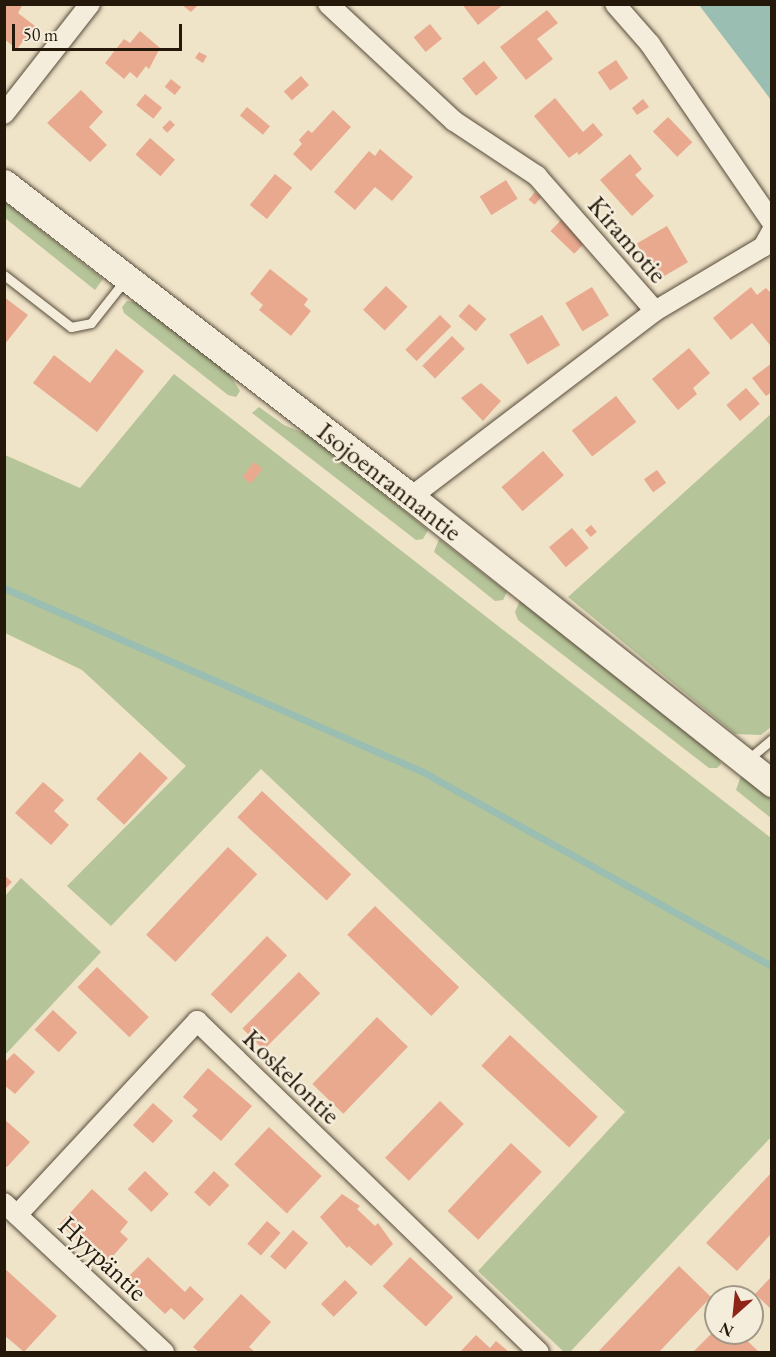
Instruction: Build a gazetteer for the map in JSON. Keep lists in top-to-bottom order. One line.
{"streets":{"street":["Kiramotie","Isojoenrannantie","Koskelontie","Hyypäntie"]},"crossings":[["Kiramotie","Isojoenrannantie"],["Koskelontie","Hyypäntie"]],"scale_bar":"50 m","north":"bottom left"}
